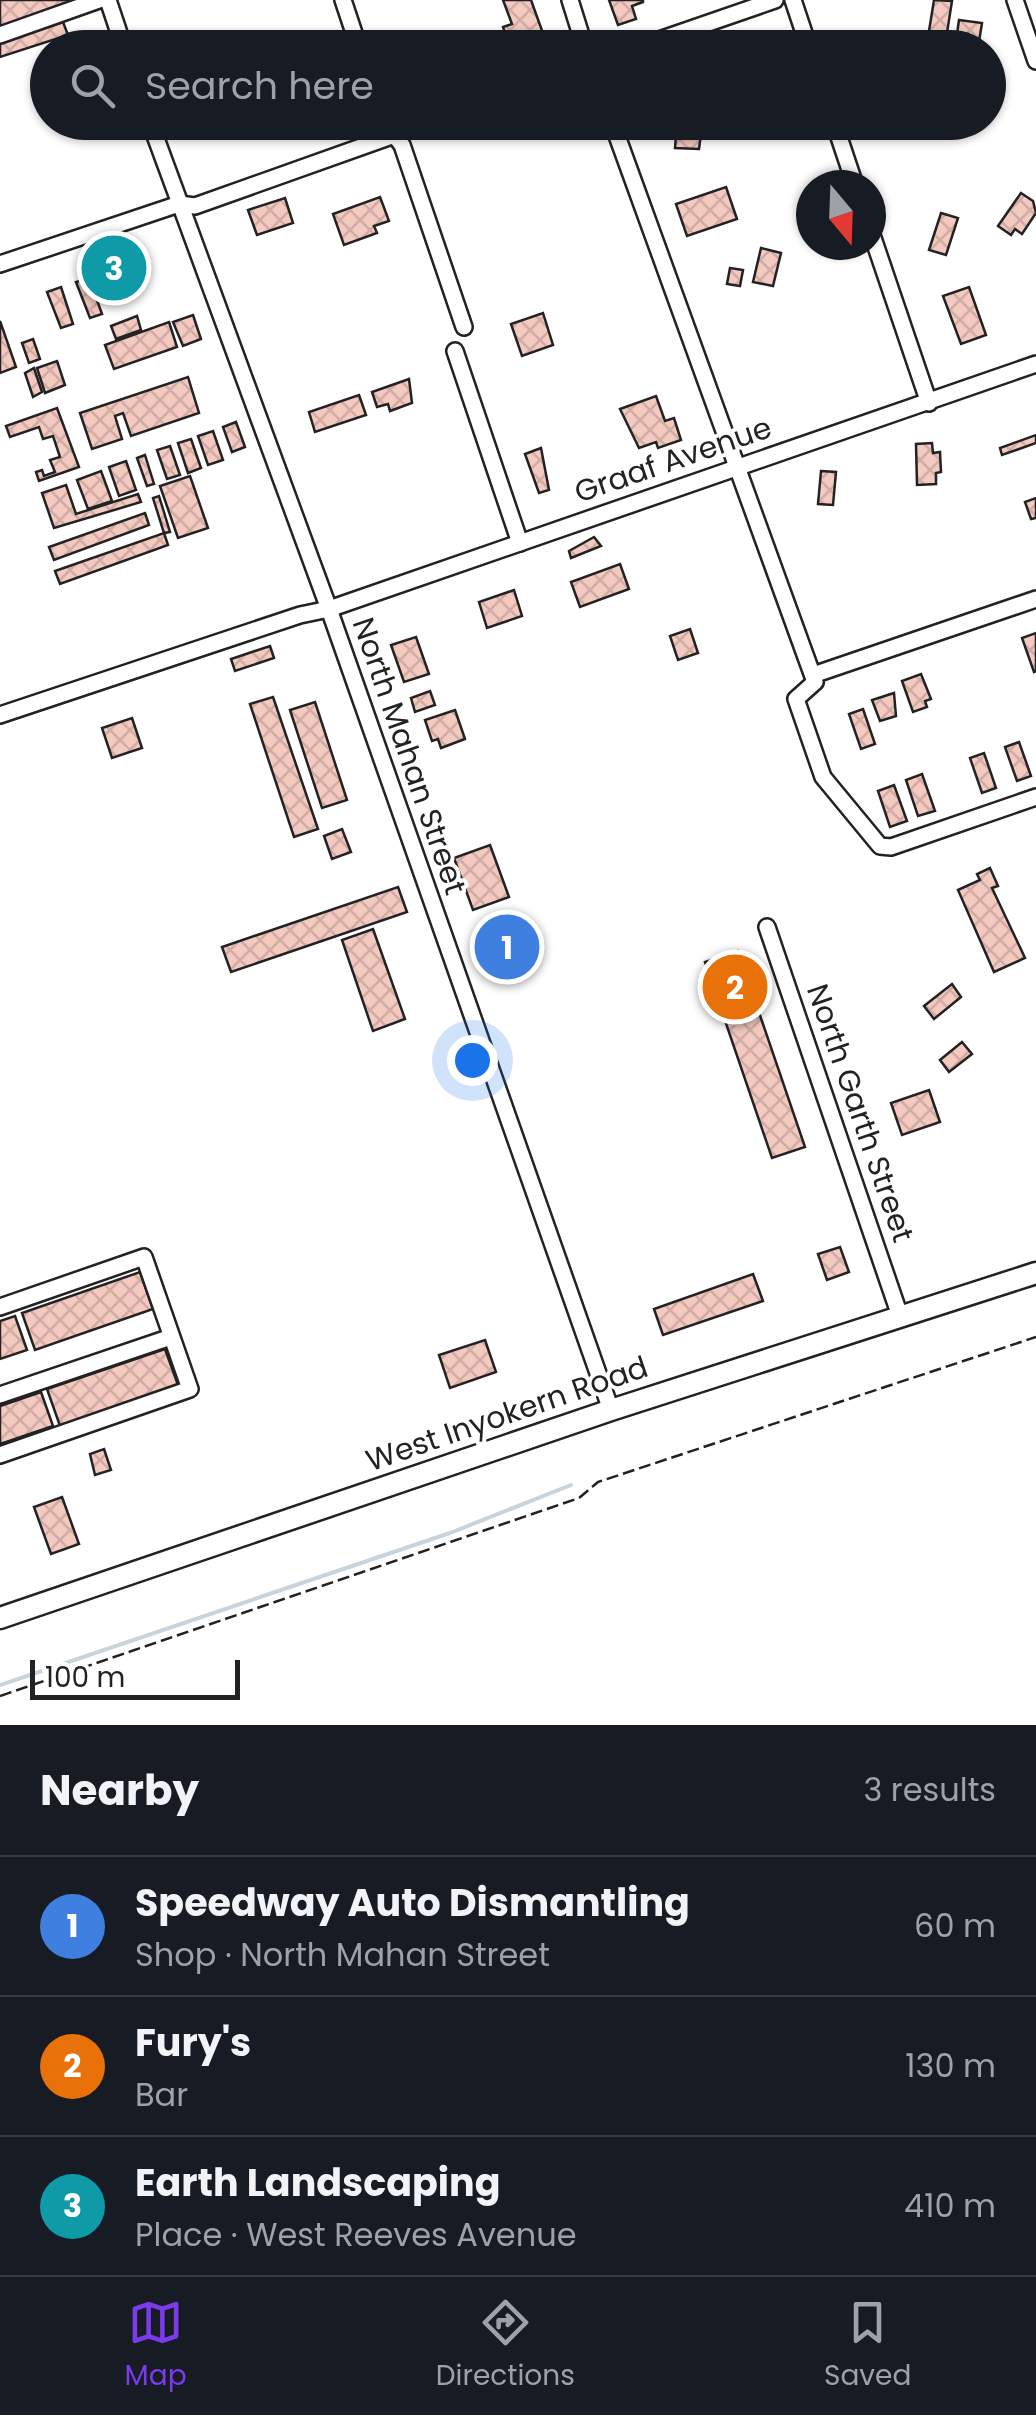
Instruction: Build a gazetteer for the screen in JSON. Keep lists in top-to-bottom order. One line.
{"streets":{"main road":["West Inyokern Road"],"street":["Graaf Avenue","North Mahan Street","North Garth Street"]},"crossings":[["Graaf Avenue","North Mahan Street"],["North Mahan Street","West Inyokern Road"],["North Garth Street","West Inyokern Road"]],"scale_bar":"100 m","north":"bottom","page":{"search":"Search here","pins":["3","1","2"],"scale":"100 m","heading":["Nearby","3 results"],"list":[{"mark":"1","name":"Speedway Auto Dismantling","note":"Shop · North Mahan Street","value":"60 m"},{"mark":"2","name":"Fury's","note":"Bar","value":"130 m"},{"mark":"3","name":"Earth Landscaping","note":"Place · West Reeves Avenue","value":"410 m"}],"nav":["Map","Directions","Saved"]}}
